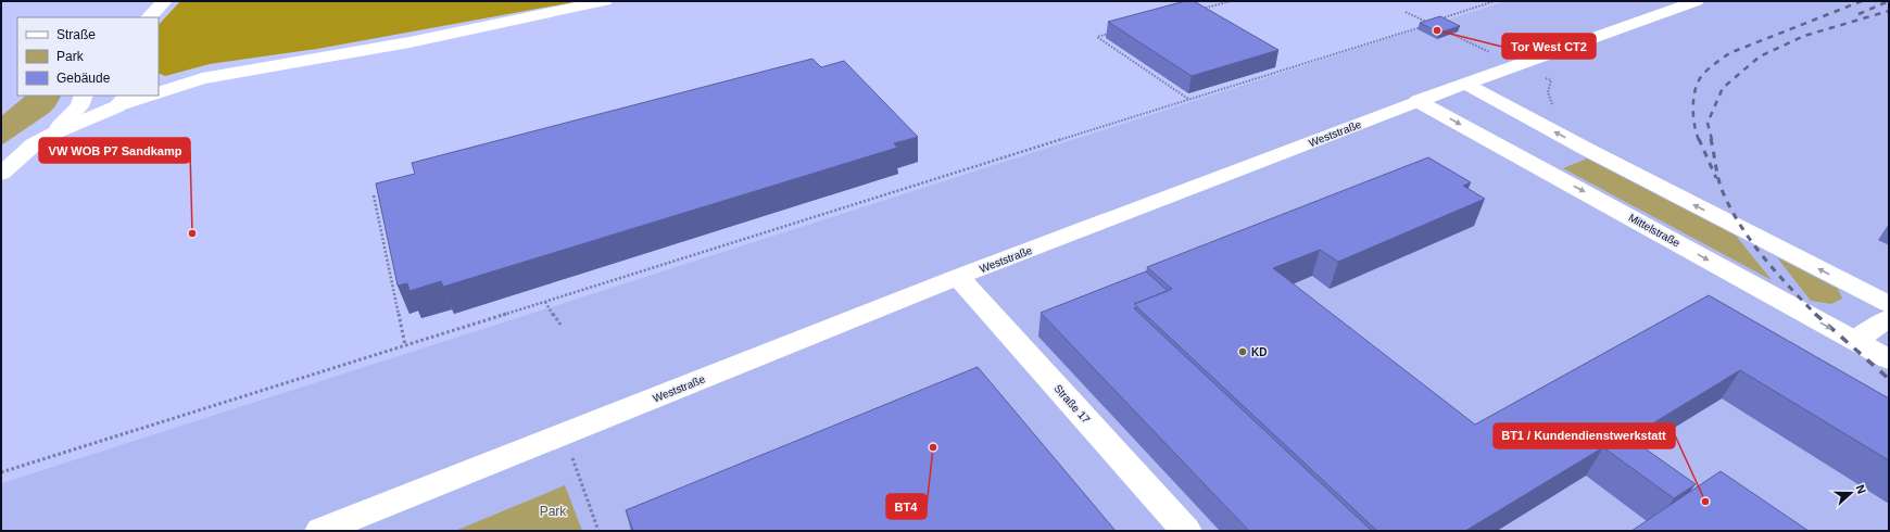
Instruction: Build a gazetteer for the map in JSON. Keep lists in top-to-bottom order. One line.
{"streets":{"street":["Weststraße","Mittelstraße","Straße 17"]},"crossings":[["Weststraße","Mittelstraße"],["Weststraße","Straße 17"]],"parks":["Park"],"places":["Tor West CT2","VW WOB P7 Sandkamp","KD","BT4","BT1 / Kundendienstwerkstatt"],"legend":["Straße","Park","Gebäude"],"north":"right"}
